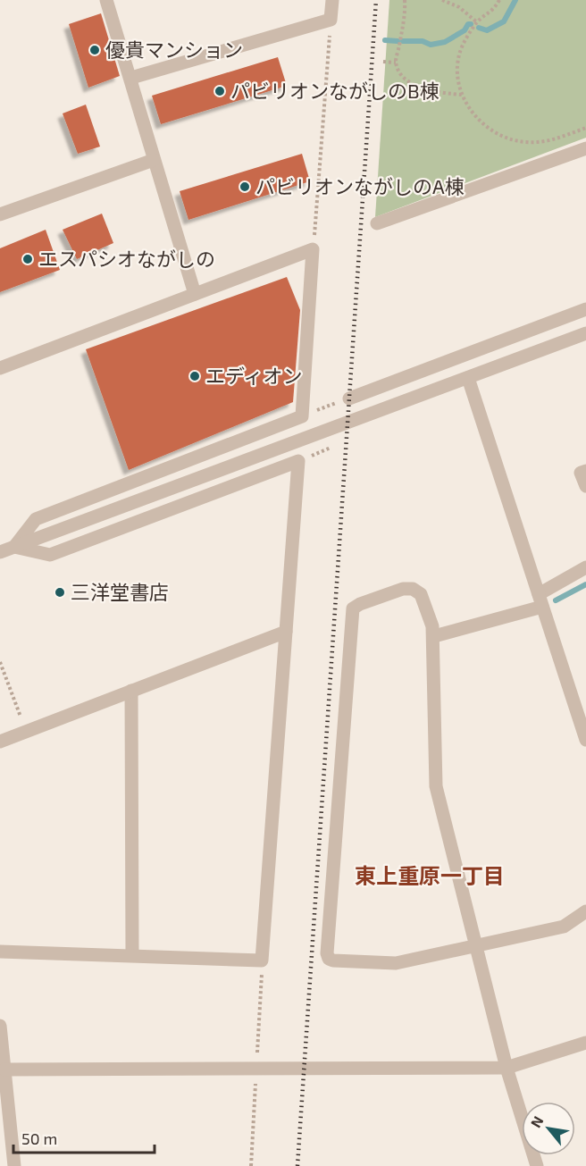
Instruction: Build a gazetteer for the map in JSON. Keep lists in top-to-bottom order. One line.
{"districts":["東上重原一丁目"],"places":["優貴マンション","パビリオンながしのB棟","パビリオンながしのA棟","エスパシオながしの","エディオン","三洋堂書店"],"scale_bar":"50 m","north":"top left"}
